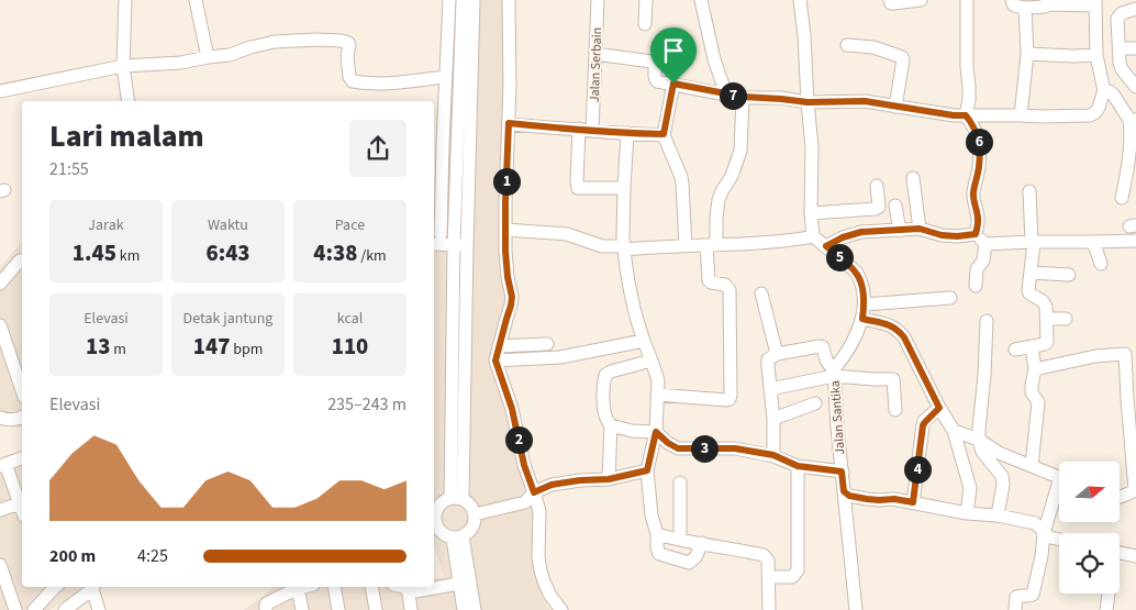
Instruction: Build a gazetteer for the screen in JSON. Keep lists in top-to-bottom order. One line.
{"streets":{"street":["Jalan Serbain","Jalan Santika"]},"north":"right","page":{"pins":["7","6","1","5","2","3","4"],"heading":["Lari malam","21:55"],"stats":[["Jarak","1.45 km"],["Waktu","6:43"],["Pace","4:38 /km"],["Elevasi","13 m"],["Detak jantung","147 bpm"],["kcal","110"]],"chart":["Elevasi","235–243 m"],"list":[{"name":"200 m","note":"4:25"}]}}
